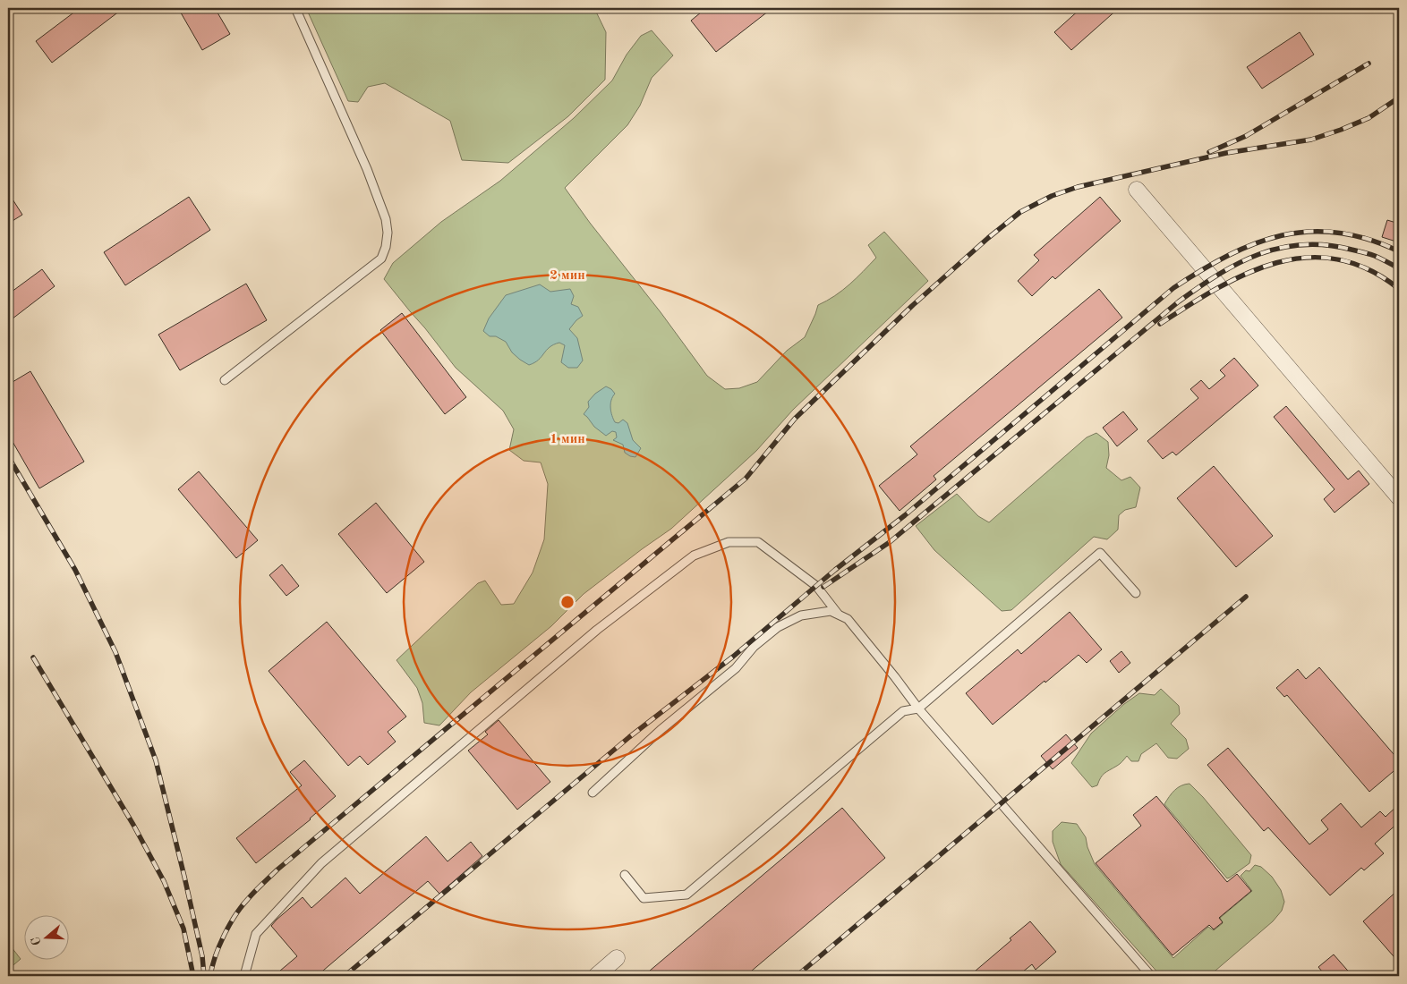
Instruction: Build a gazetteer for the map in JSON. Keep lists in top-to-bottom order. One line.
{"north":"left","rings":["2 мин","1 мин"]}
